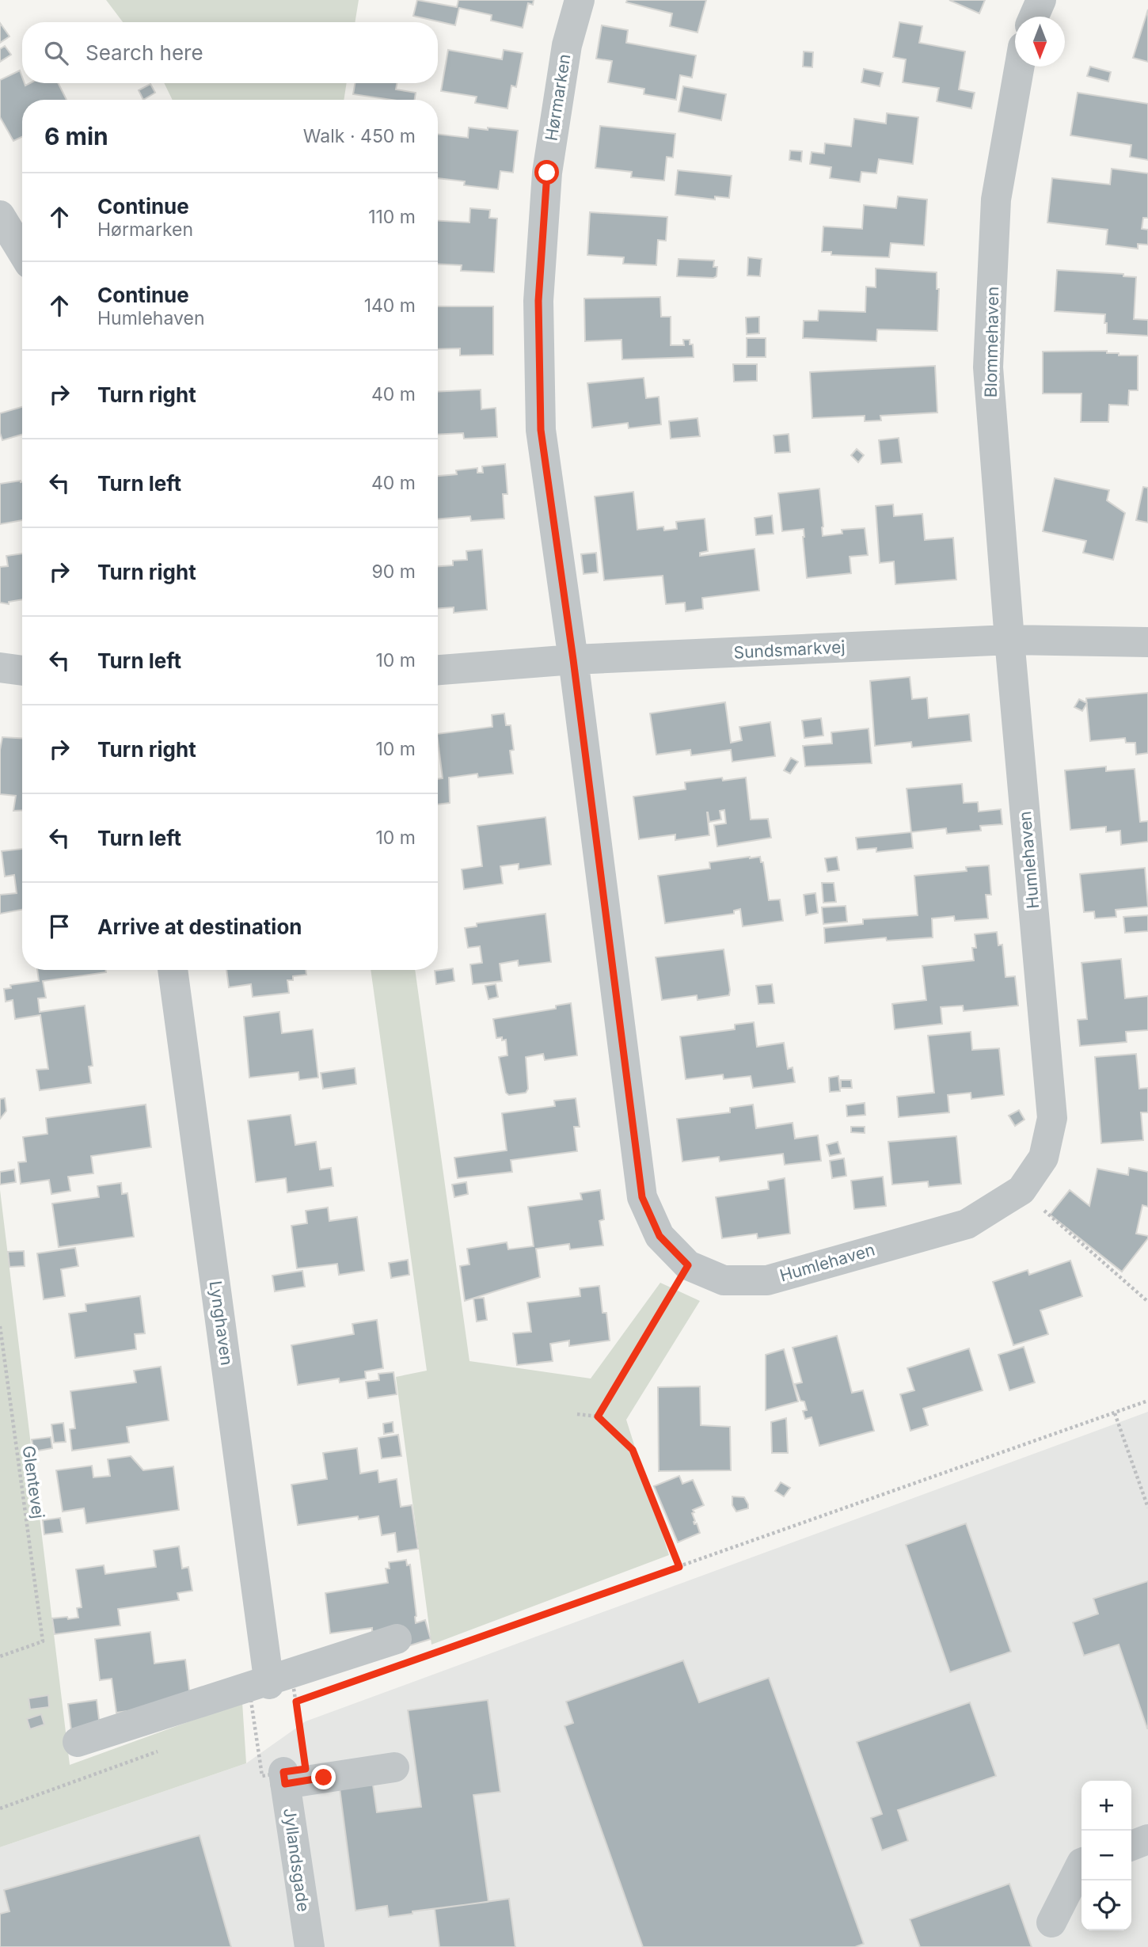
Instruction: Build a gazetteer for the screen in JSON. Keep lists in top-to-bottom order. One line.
{"streets":{"street":["Hørmarken","Blommehaven","Sundsmarkvej","Humlehaven","Lynghaven","Jyllandsgade"],"path":["Glentevej"]},"crossings":[["Hørmarken","Sundsmarkvej"],["Hørmarken","Humlehaven"],["Blommehaven","Sundsmarkvej"],["Blommehaven","Humlehaven"],["Sundsmarkvej","Humlehaven"]],"north":"bottom","page":{"search":"Search here","heading":["6 min","Walk · 450 m"],"list":[["Continue","Hørmarken","110 m"],["Continue","Humlehaven","140 m"],["Turn right","40 m"],["Turn left","40 m"],["Turn right","90 m"],["Turn left","10 m"],["Turn right","10 m"],["Turn left","10 m"],"Arrive at destination"],"map_buttons":["+","−"]}}
